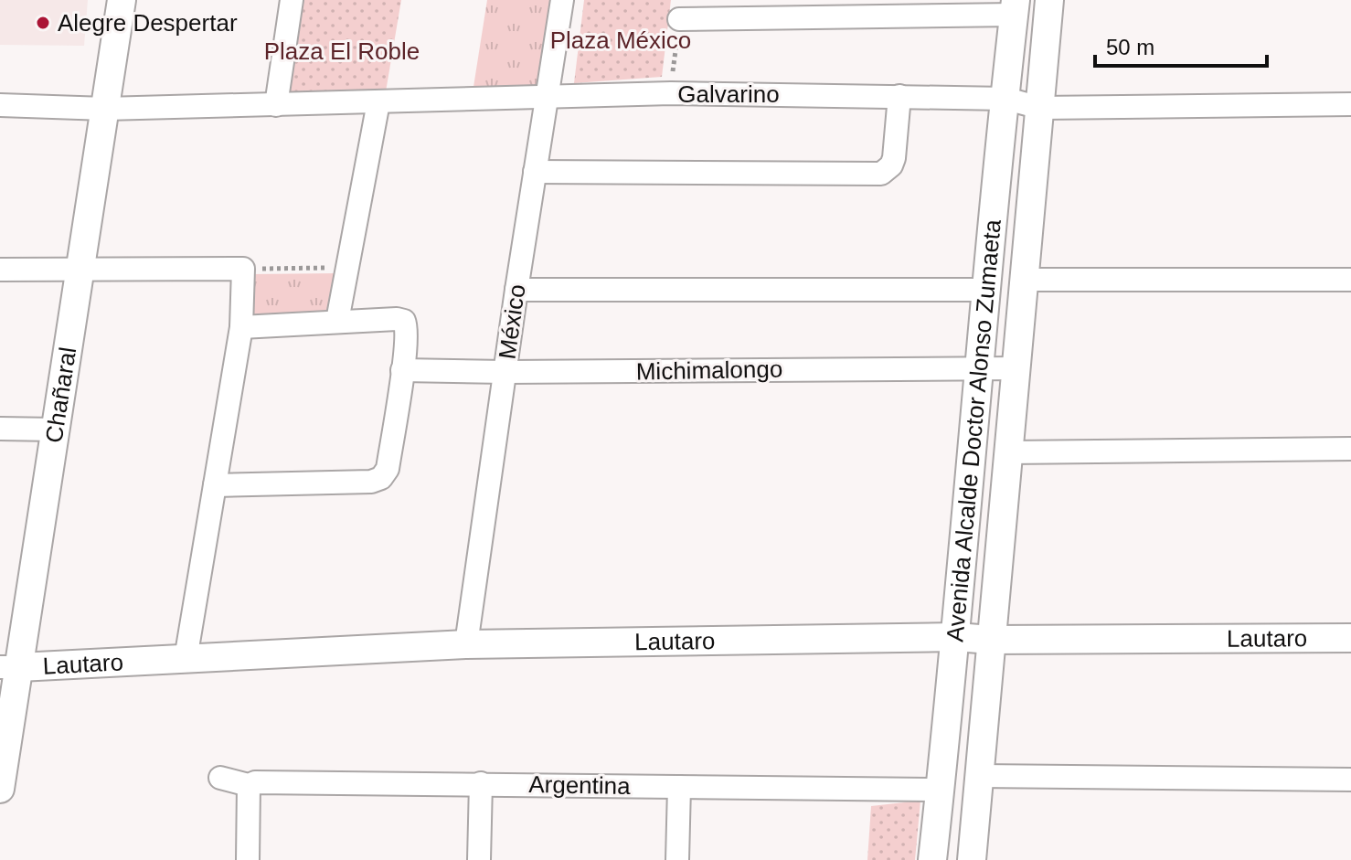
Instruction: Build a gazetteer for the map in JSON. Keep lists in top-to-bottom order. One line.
{"streets":{"street":["Galvarino","México","Michimalongo","Chañaral","Avenida Alcalde Doctor Alonso Zumaeta","Lautaro","Argentina"]},"crossings":[["Galvarino","México"],["Galvarino","Chañaral"],["Galvarino","Avenida Alcalde Doctor Alonso Zumaeta"],["México","Michimalongo"],["México","Lautaro"],["Michimalongo","Avenida Alcalde Doctor Alonso Zumaeta"],["Chañaral","Lautaro"],["Avenida Alcalde Doctor Alonso Zumaeta","Lautaro"],["Avenida Alcalde Doctor Alonso Zumaeta","Argentina"]],"parks":["Plaza México","Plaza El Roble"],"places":["Alegre Despertar"],"scale_bar":"50 m"}
